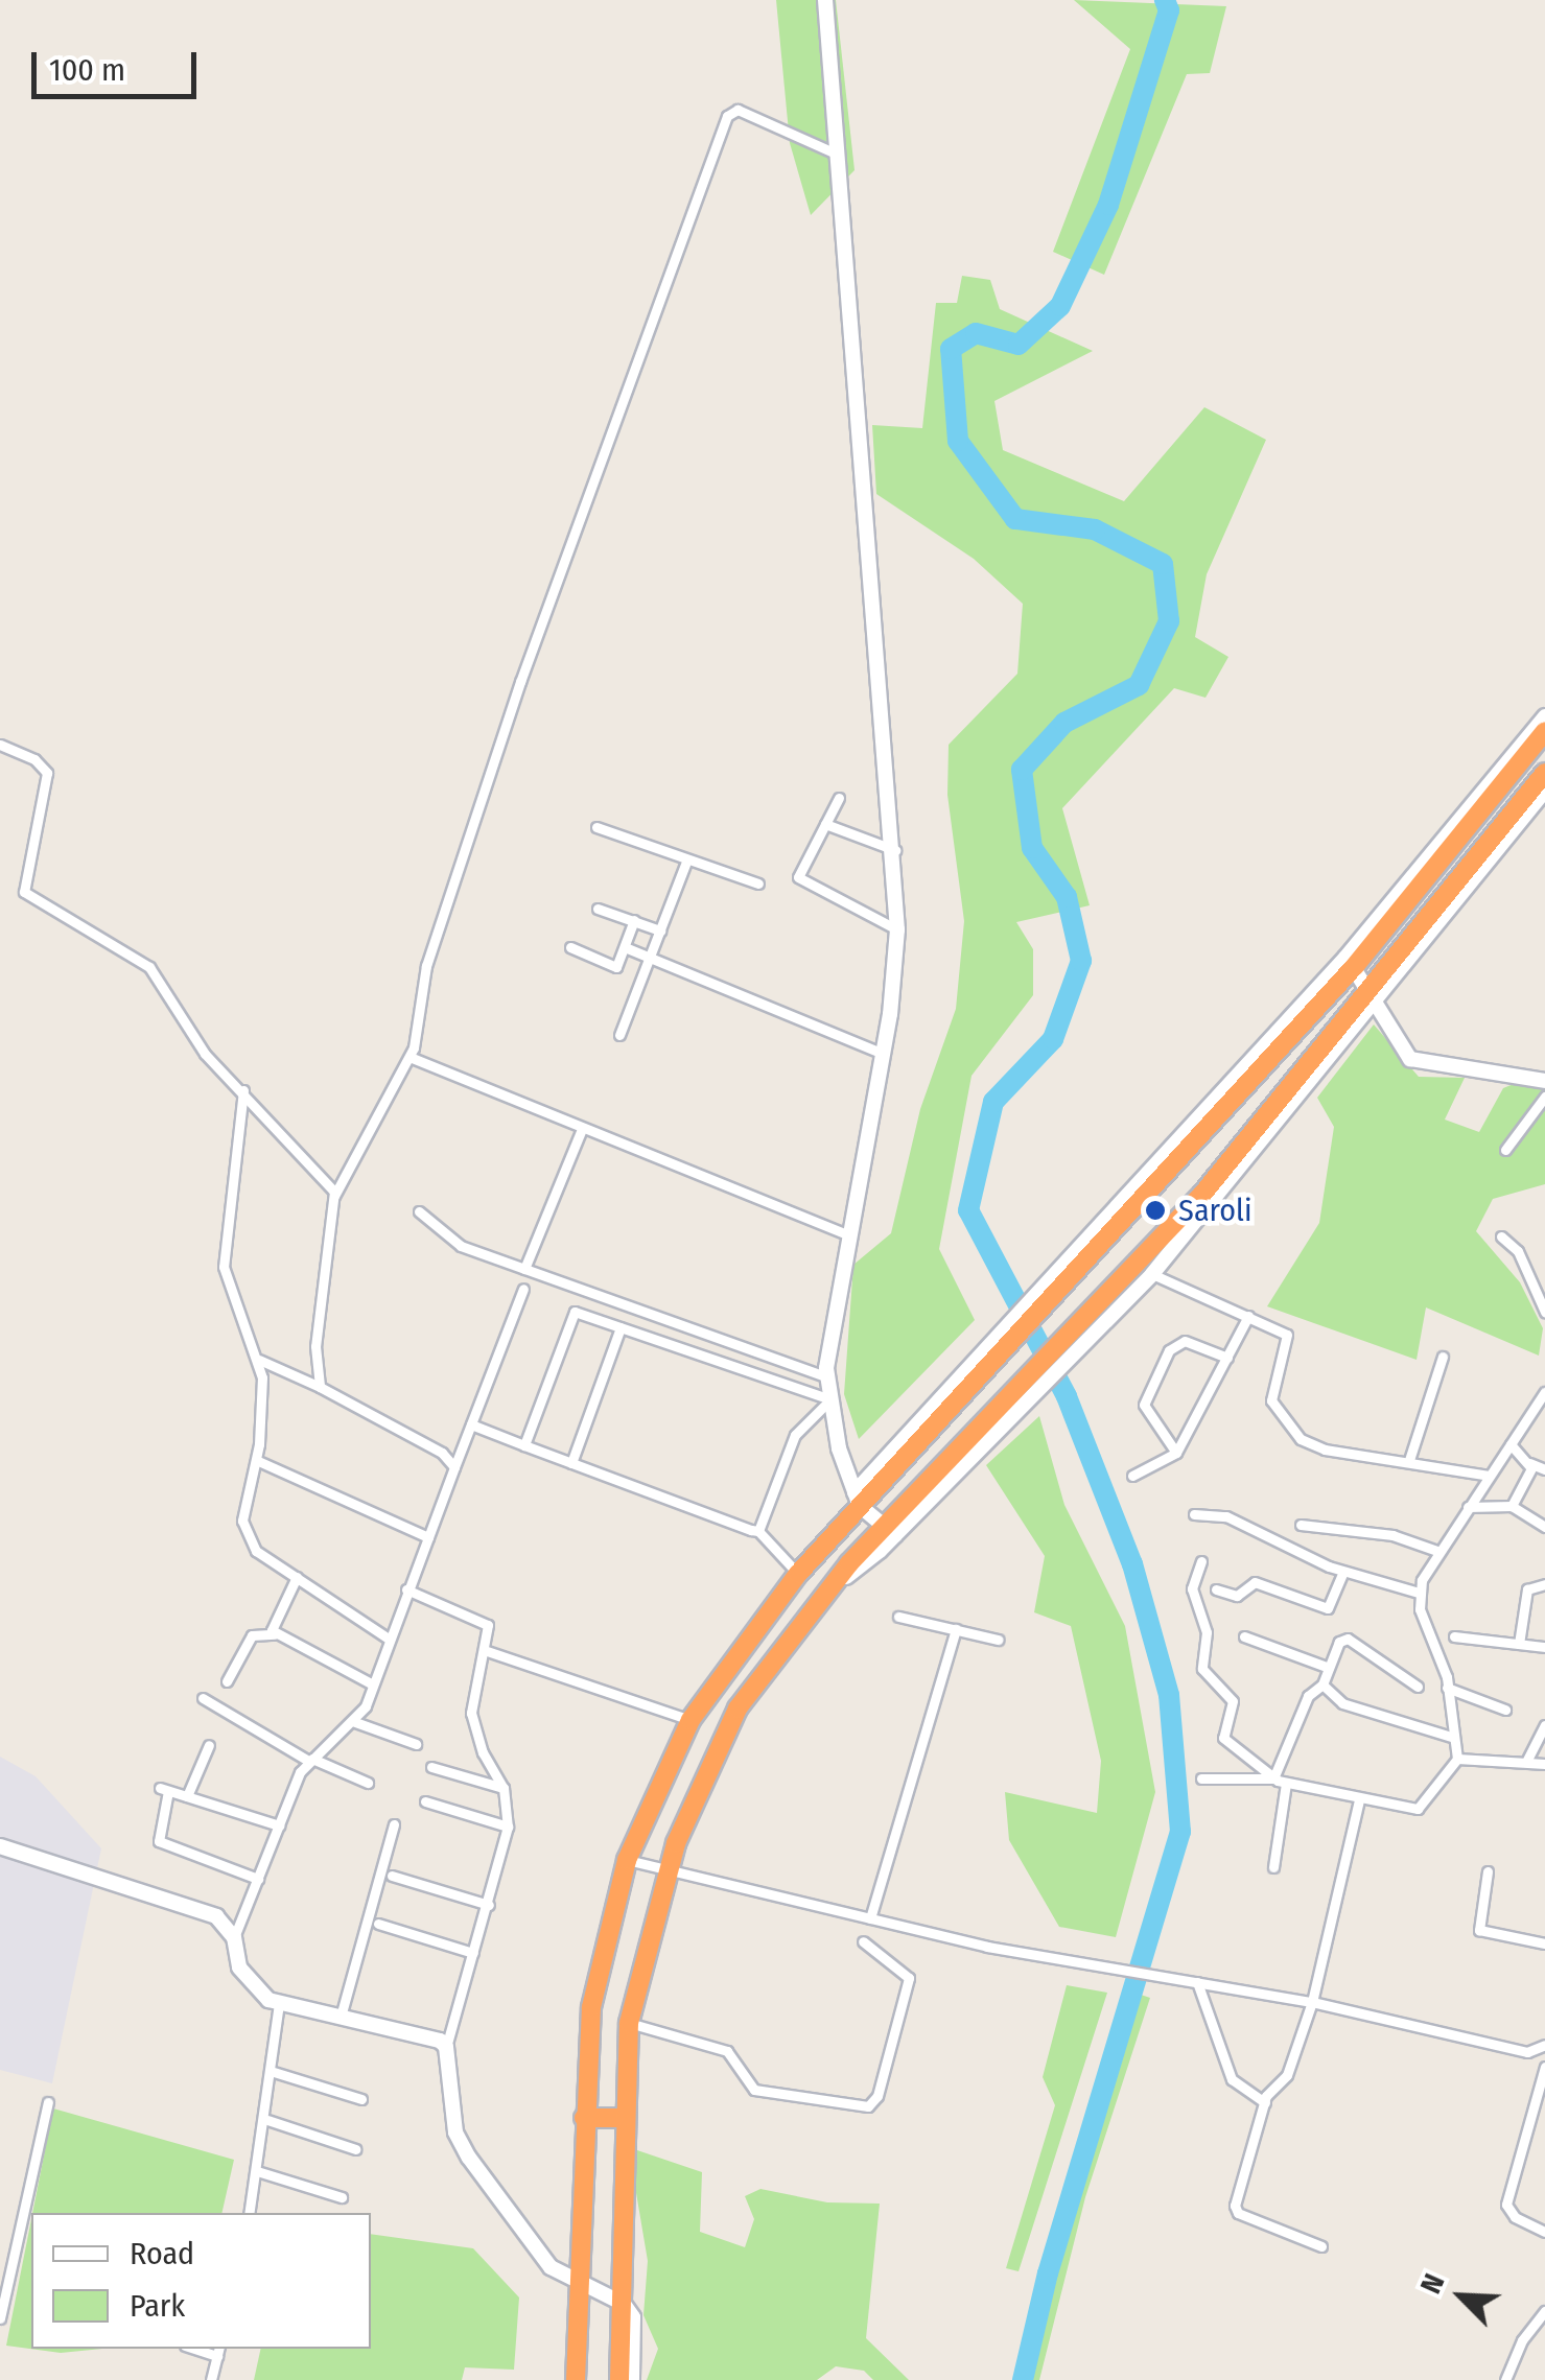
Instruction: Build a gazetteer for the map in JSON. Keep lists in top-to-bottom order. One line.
{"places":["Saroli"],"legend":["Road","Park"],"scale_bar":"100 m","north":"top left"}
